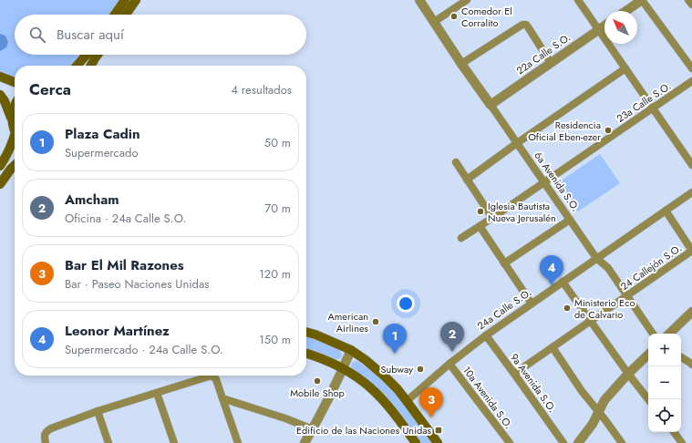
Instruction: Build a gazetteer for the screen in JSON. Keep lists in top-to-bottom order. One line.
{"streets":{"street":["22a Calle S.O.","23a Calle S.O.","6a Avenida S.O.","24 Callejón S.O.","24a Calle S.O.","9a Avenida S.O.","10a Avenida S.O."]},"crossings":[["22a Calle S.O.","6a Avenida S.O."],["23a Calle S.O.","6a Avenida S.O."],["6a Avenida S.O.","24 Callejón S.O."],["6a Avenida S.O.","24a Calle S.O."],["24 Callejón S.O.","9a Avenida S.O."],["24a Calle S.O.","9a Avenida S.O."],["24a Calle S.O.","10a Avenida S.O."]],"places":{"other":["Comedor El Corralito","Residencia Oficial Eben-ezer","Iglesia Bautista Nueva Jerusalén","Ministerio Eco de Calvario","American Airlines","Subway","Mobile Shop"],"transit":["Edificio de las Naciones Unidas"]},"north":"top left","page":{"search":"Buscar aquí","heading":["Cerca","4 resultados"],"list":[{"mark":"1","name":"Plaza Cadin","note":"Supermercado","value":"50 m"},{"mark":"2","name":"Amcham","note":"Oficina · 24a Calle S.O.","value":"70 m"},{"mark":"3","name":"Bar El Mil Razones","note":"Bar · Paseo Naciones Unidas","value":"120 m"},{"mark":"4","name":"Leonor Martínez","note":"Supermercado · 24a Calle S.O.","value":"150 m"}],"pins":["4","2","1","3"],"map_buttons":["+","−"]}}
